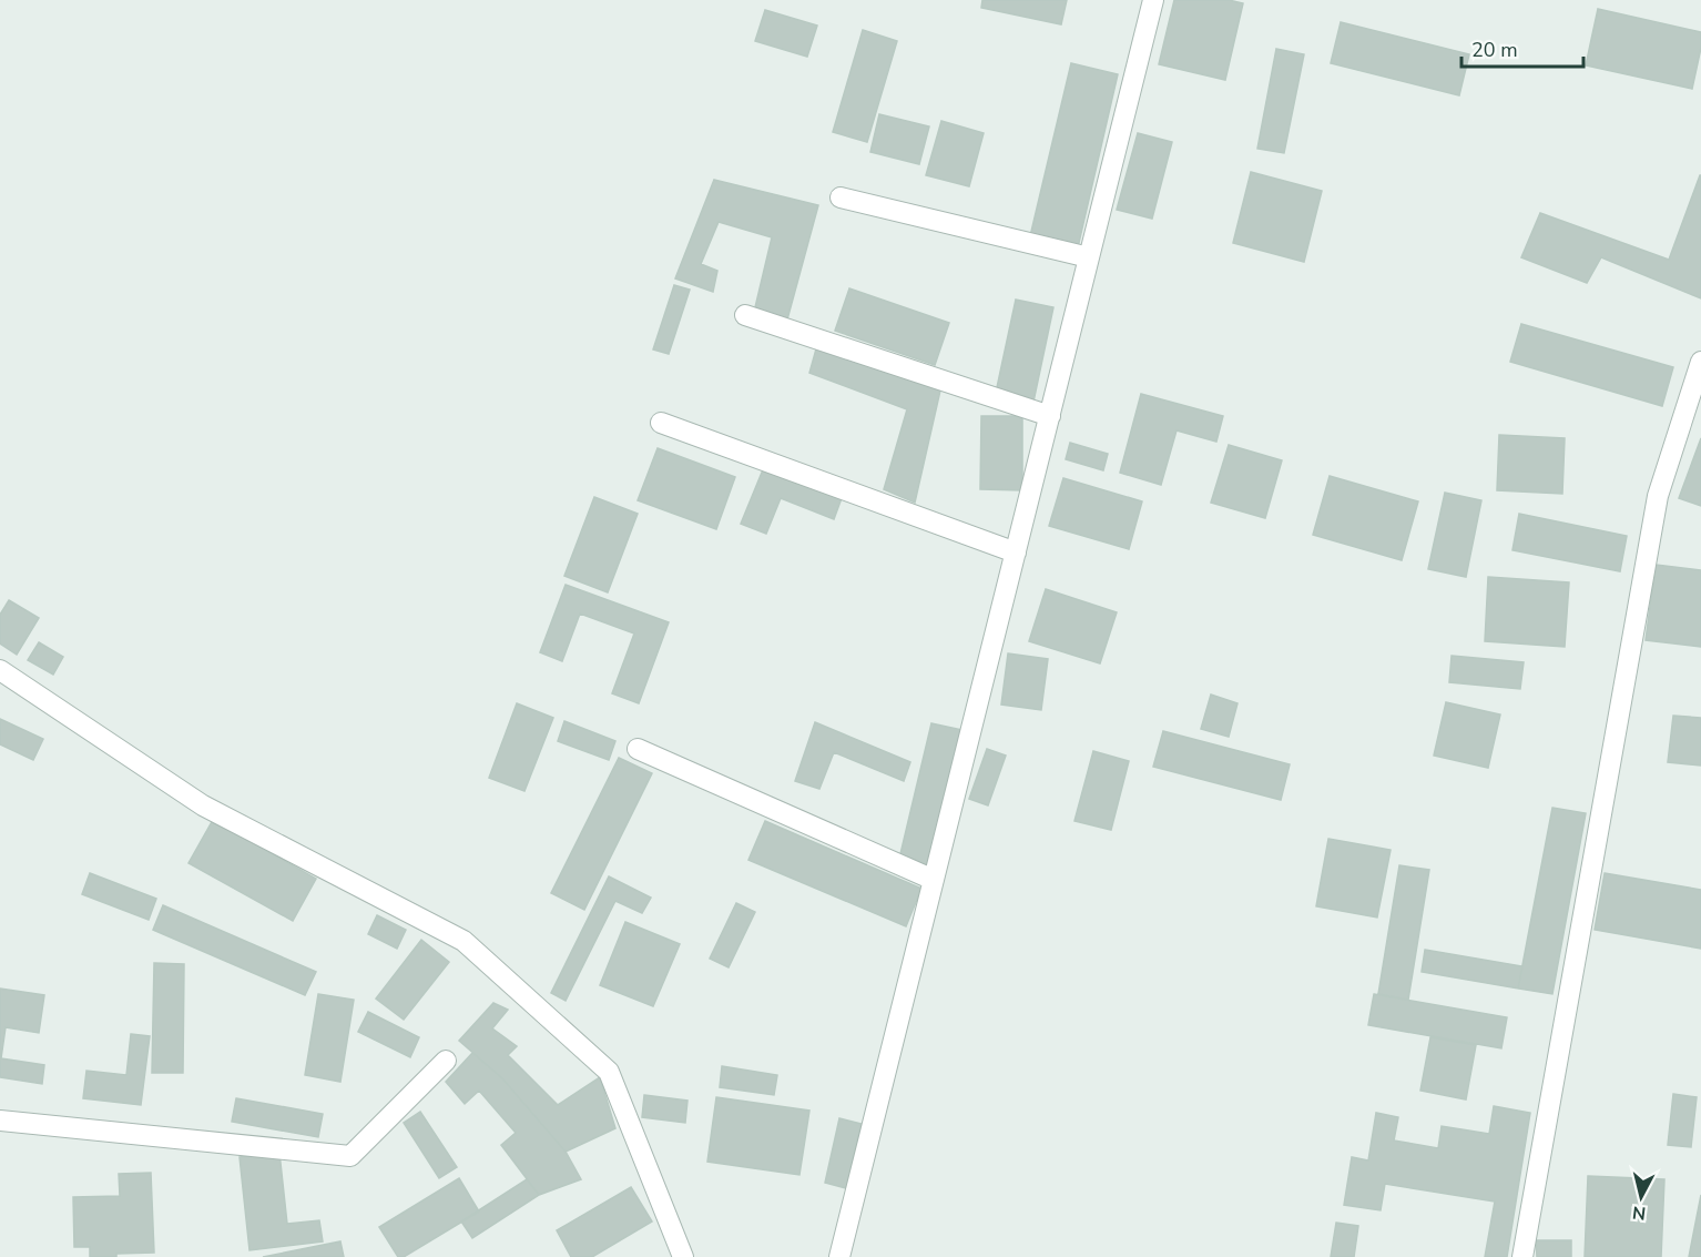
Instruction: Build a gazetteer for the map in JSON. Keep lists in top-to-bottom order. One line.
{"scale_bar":"20 m","north":"bottom"}
